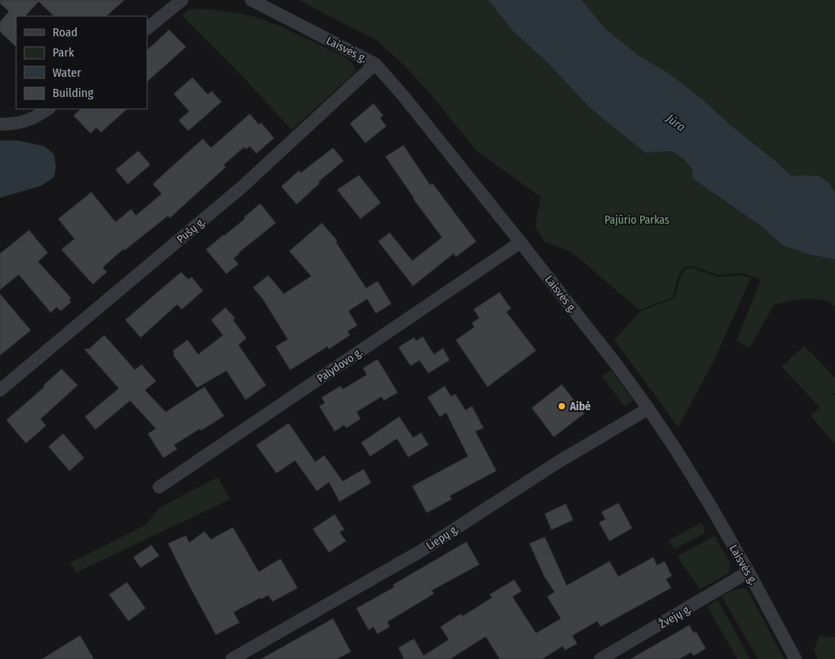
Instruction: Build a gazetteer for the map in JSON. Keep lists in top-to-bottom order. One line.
{"streets":{"street":["Laisvės g.","Pušų g.","Palydovo g.","Liepų g.","Žvejų g."]},"crossings":[["Laisvės g.","Pušų g."],["Laisvės g.","Palydovo g."],["Laisvės g.","Liepų g."],["Laisvės g.","Žvejų g."]],"water":["Jūra"],"parks":["Pajūrio Parkas"],"places":["Aibė"],"legend":["Road","Park","Water","Building"]}
